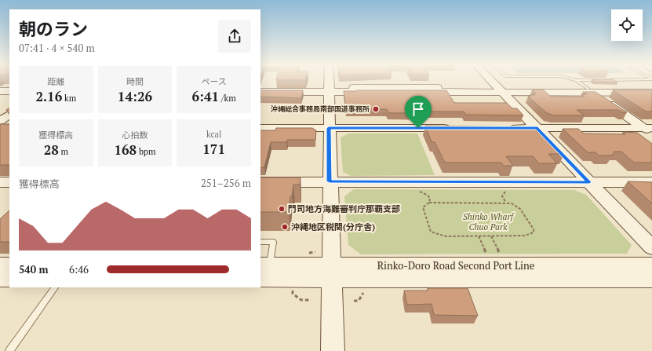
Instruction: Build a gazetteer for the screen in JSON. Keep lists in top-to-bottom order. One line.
{"streets":{"street":["Rinko-Doro Road Second Port Line"]},"parks":["Shinko Wharf Chuo Park"],"places":["沖縄総合事務局南部国道事務所","門司地方海難審判庁那覇支部","沖縄地区税関(分庁舎)"],"page":{"heading":["朝のラン","07:41 · 4 × 540 m"],"stats":[["距離","2.16 km"],["時間","14:26"],["ペース","6:41 /km"],["獲得標高","28 m"],["心拍数","168 bpm"],["kcal","171"]],"chart":["獲得標高","251–256 m"],"list":[{"name":"540 m","note":"6:46"}]}}
